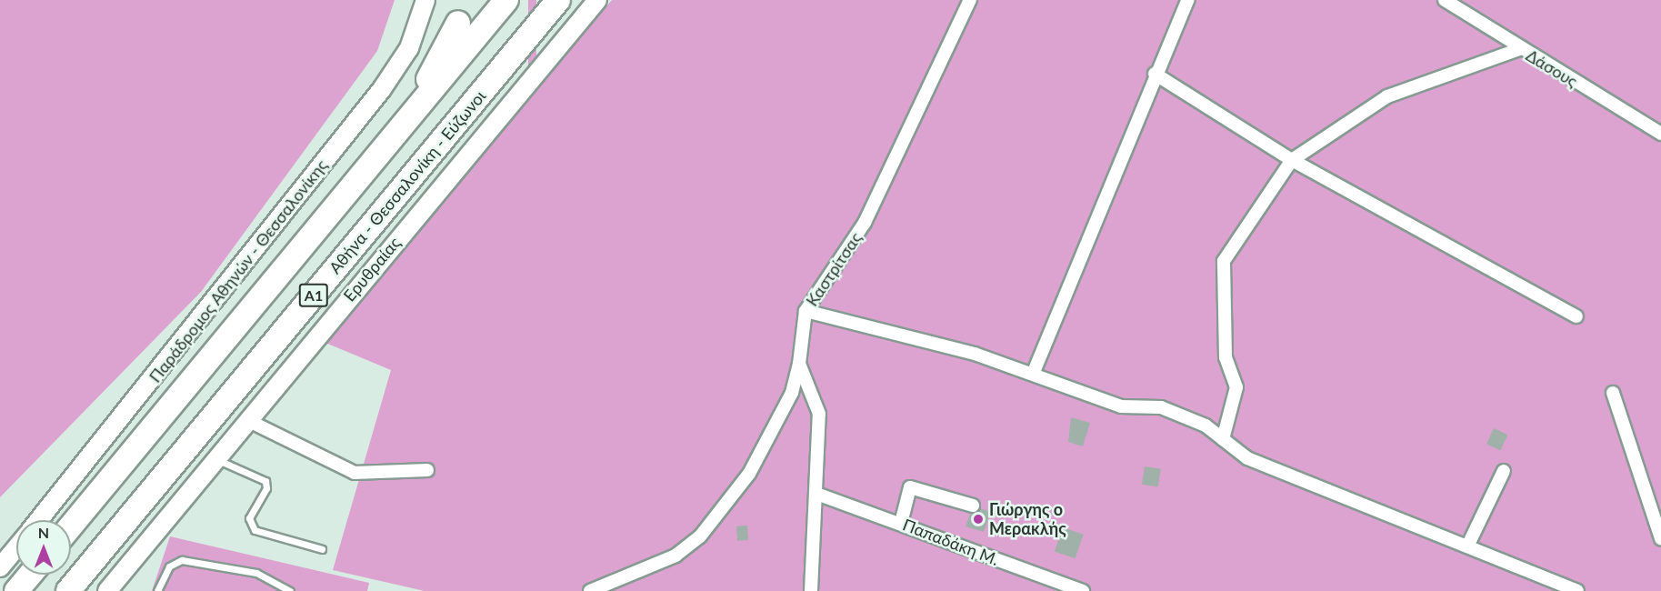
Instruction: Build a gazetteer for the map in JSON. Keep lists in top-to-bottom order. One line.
{"streets":{"highway":["Αθήνα - Θεσσαλονίκη - Εύζωνοι","Α1"],"main road":["Ερυθραίας","Παράδρομος Αθηνών - Θεσσαλονίκης"],"street":["Δάσους","Καστρίτσας","Παπαδάκη Μ."]},"crossings":[["Καστρίτσας","Παπαδάκη Μ."]],"places":["Γιώργης ο Μερακλής"],"north":"top"}
